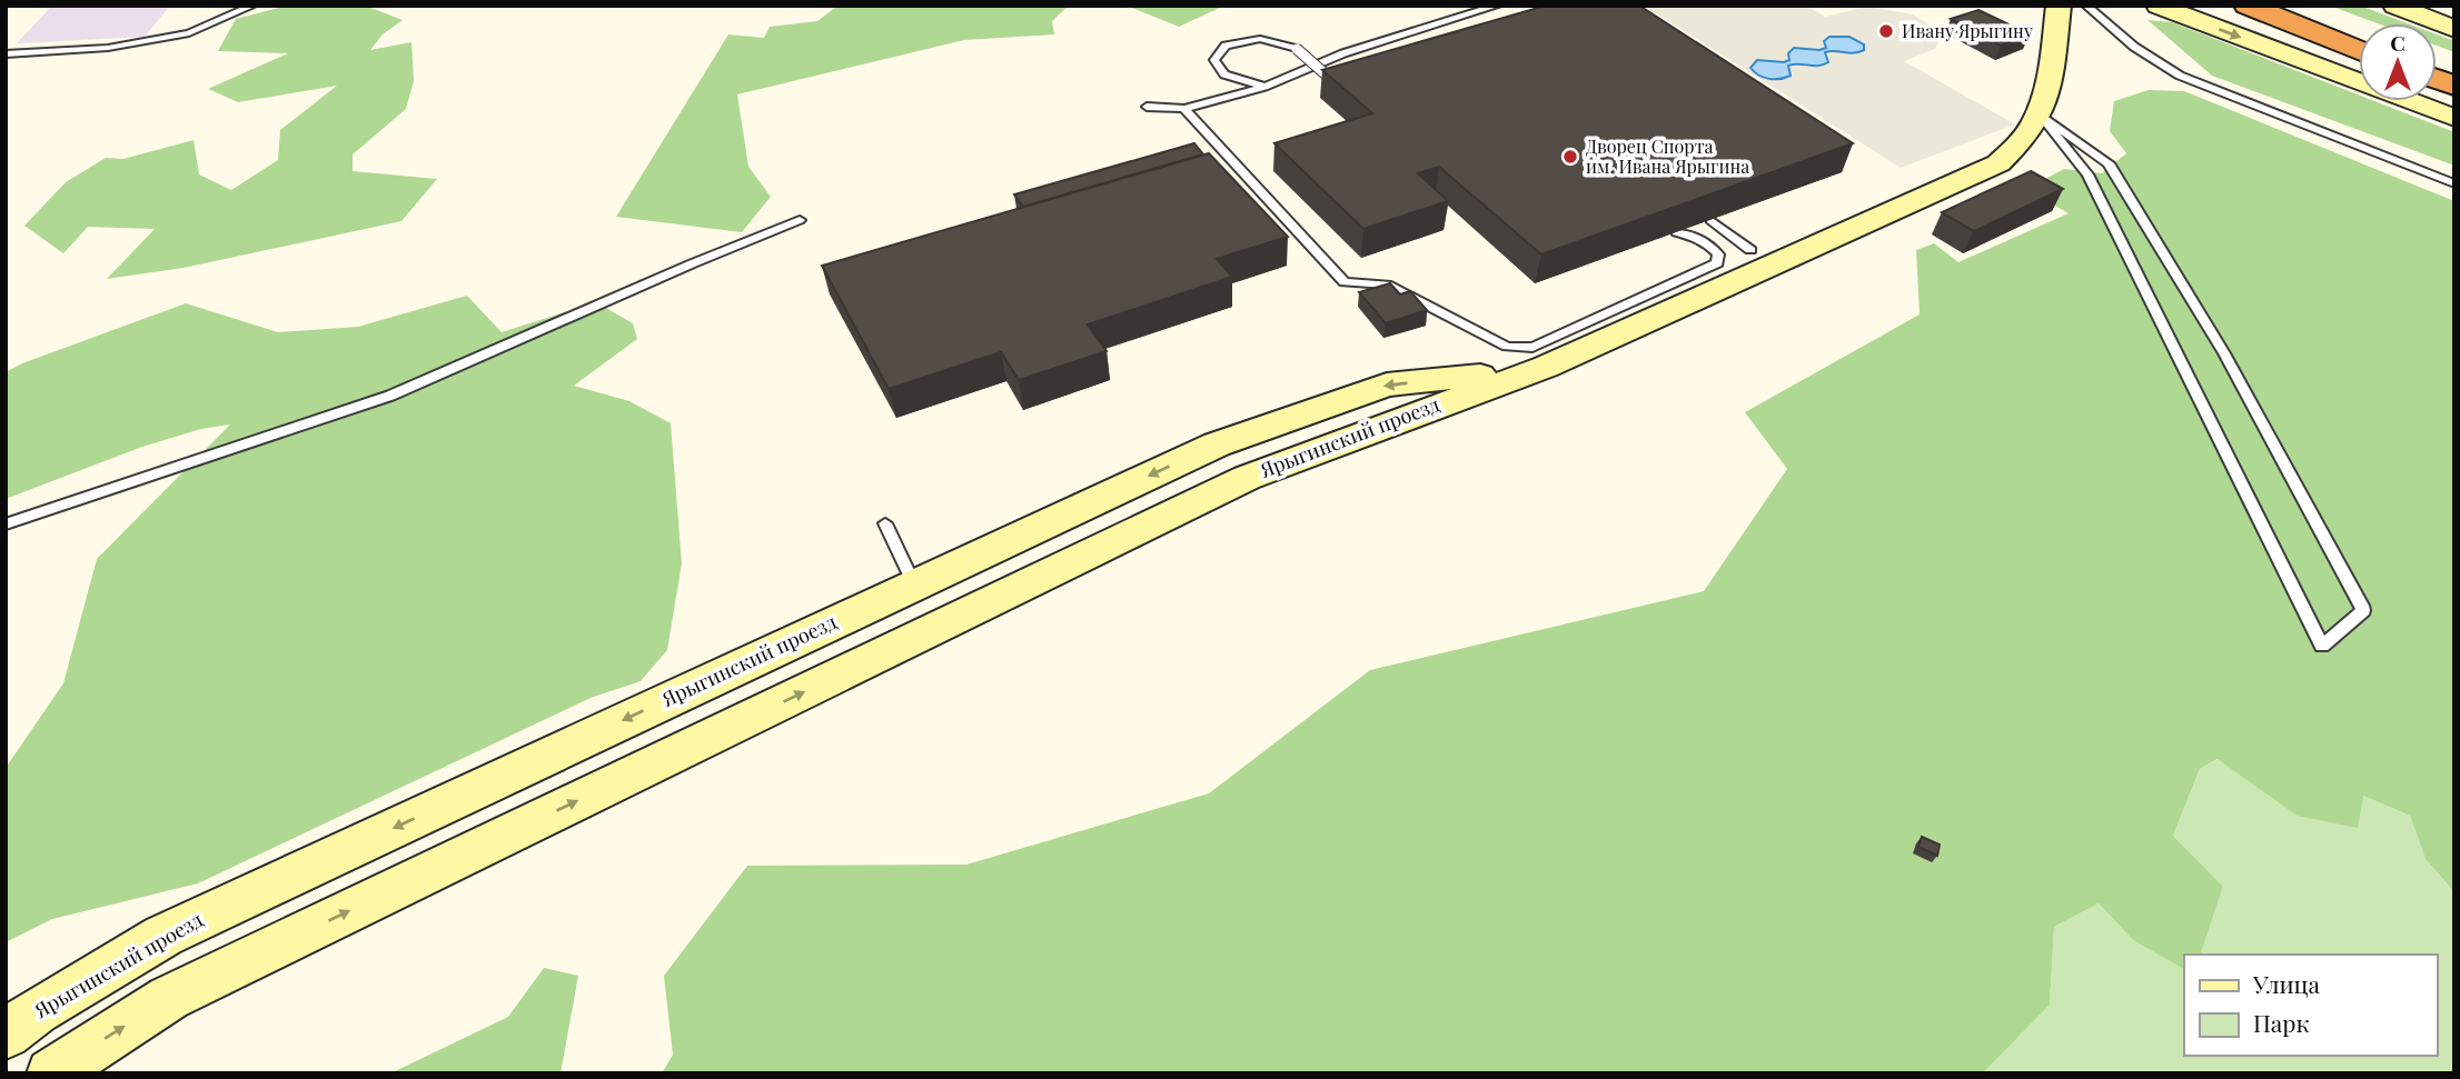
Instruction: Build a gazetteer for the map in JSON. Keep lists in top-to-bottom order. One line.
{"streets":{"main road":["Ярыгинский проезд"]},"places":["Ивану Ярыгину","Дворец Спорта им. Ивана Ярыгина"],"legend":["Улица","Парк"],"north":"top"}
